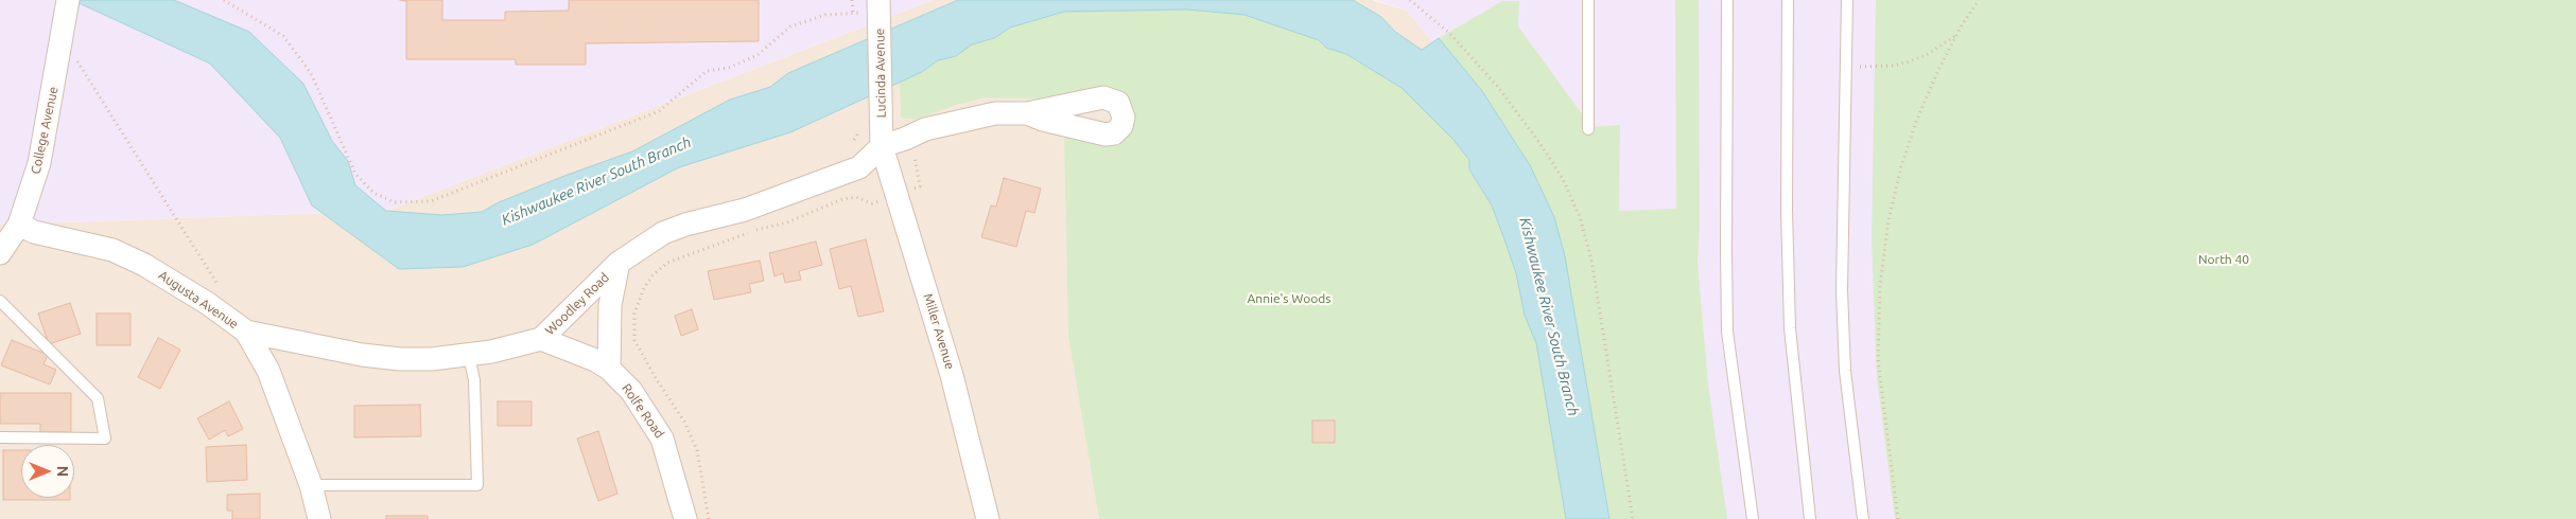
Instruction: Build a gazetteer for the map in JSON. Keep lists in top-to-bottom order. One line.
{"streets":{"street":["Lucinda Avenue","College Avenue","Augusta Avenue","Woodley Road","Miller Avenue","Rolfe Road"]},"crossings":[["Lucinda Avenue","Woodley Road"],["Lucinda Avenue","Miller Avenue"],["College Avenue","Augusta Avenue"],["Augusta Avenue","Woodley Road"],["Woodley Road","Miller Avenue"],["Woodley Road","Rolfe Road"]],"water":["Kishwaukee River South Branch"],"parks":["North 40","Annie's Woods"],"north":"right"}
